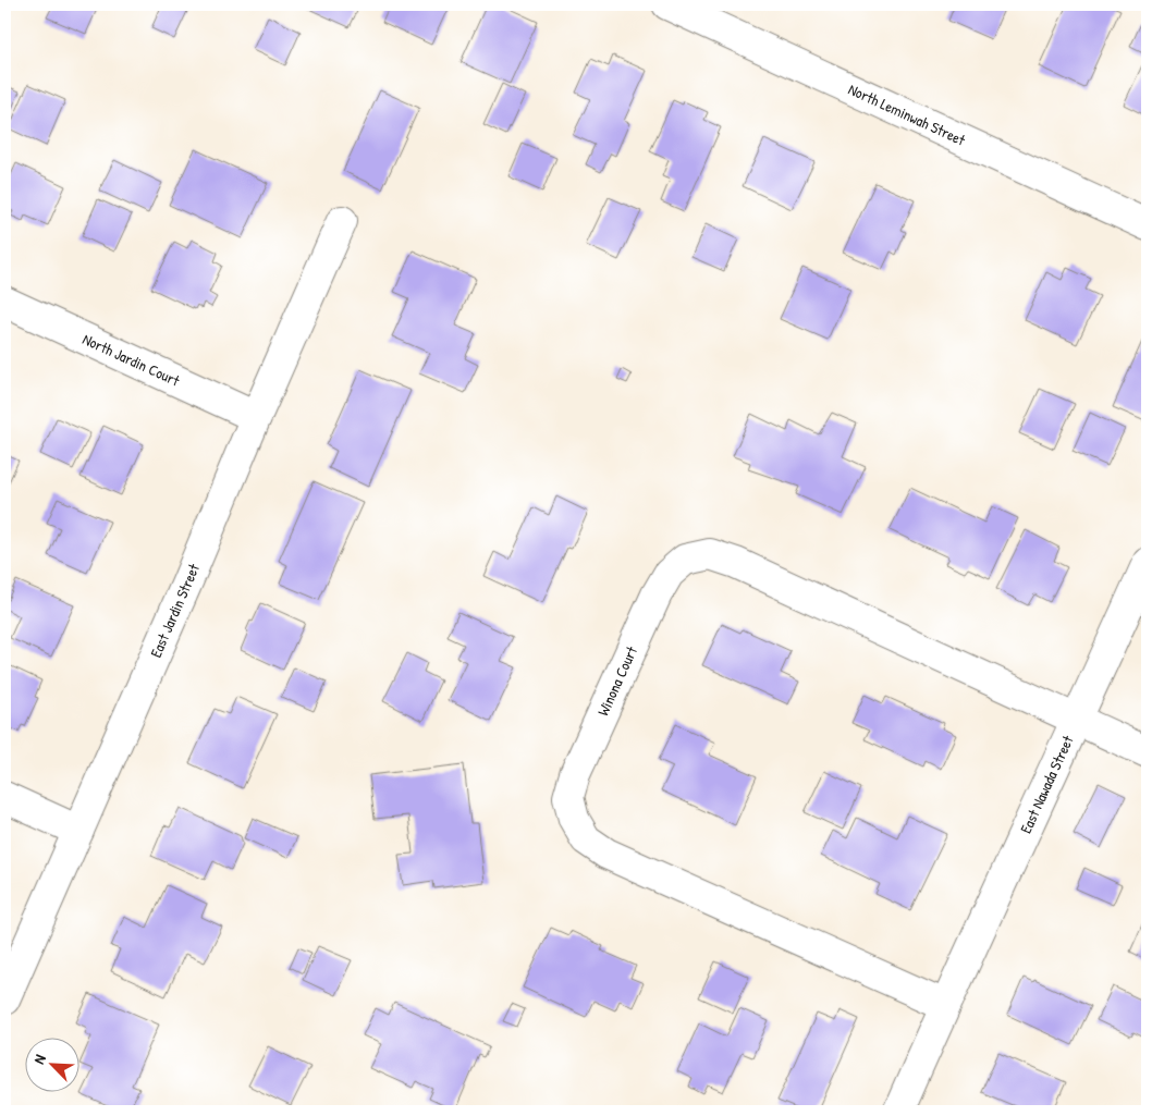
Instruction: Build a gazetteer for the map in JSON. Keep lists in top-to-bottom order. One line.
{"streets":{"street":["North Leminwah Street","North Jardin Court","East Jardin Street","Winona Court","East Nawada Street"]},"crossings":[["North Jardin Court","East Jardin Street"],["Winona Court","East Nawada Street"]],"north":"top left"}
